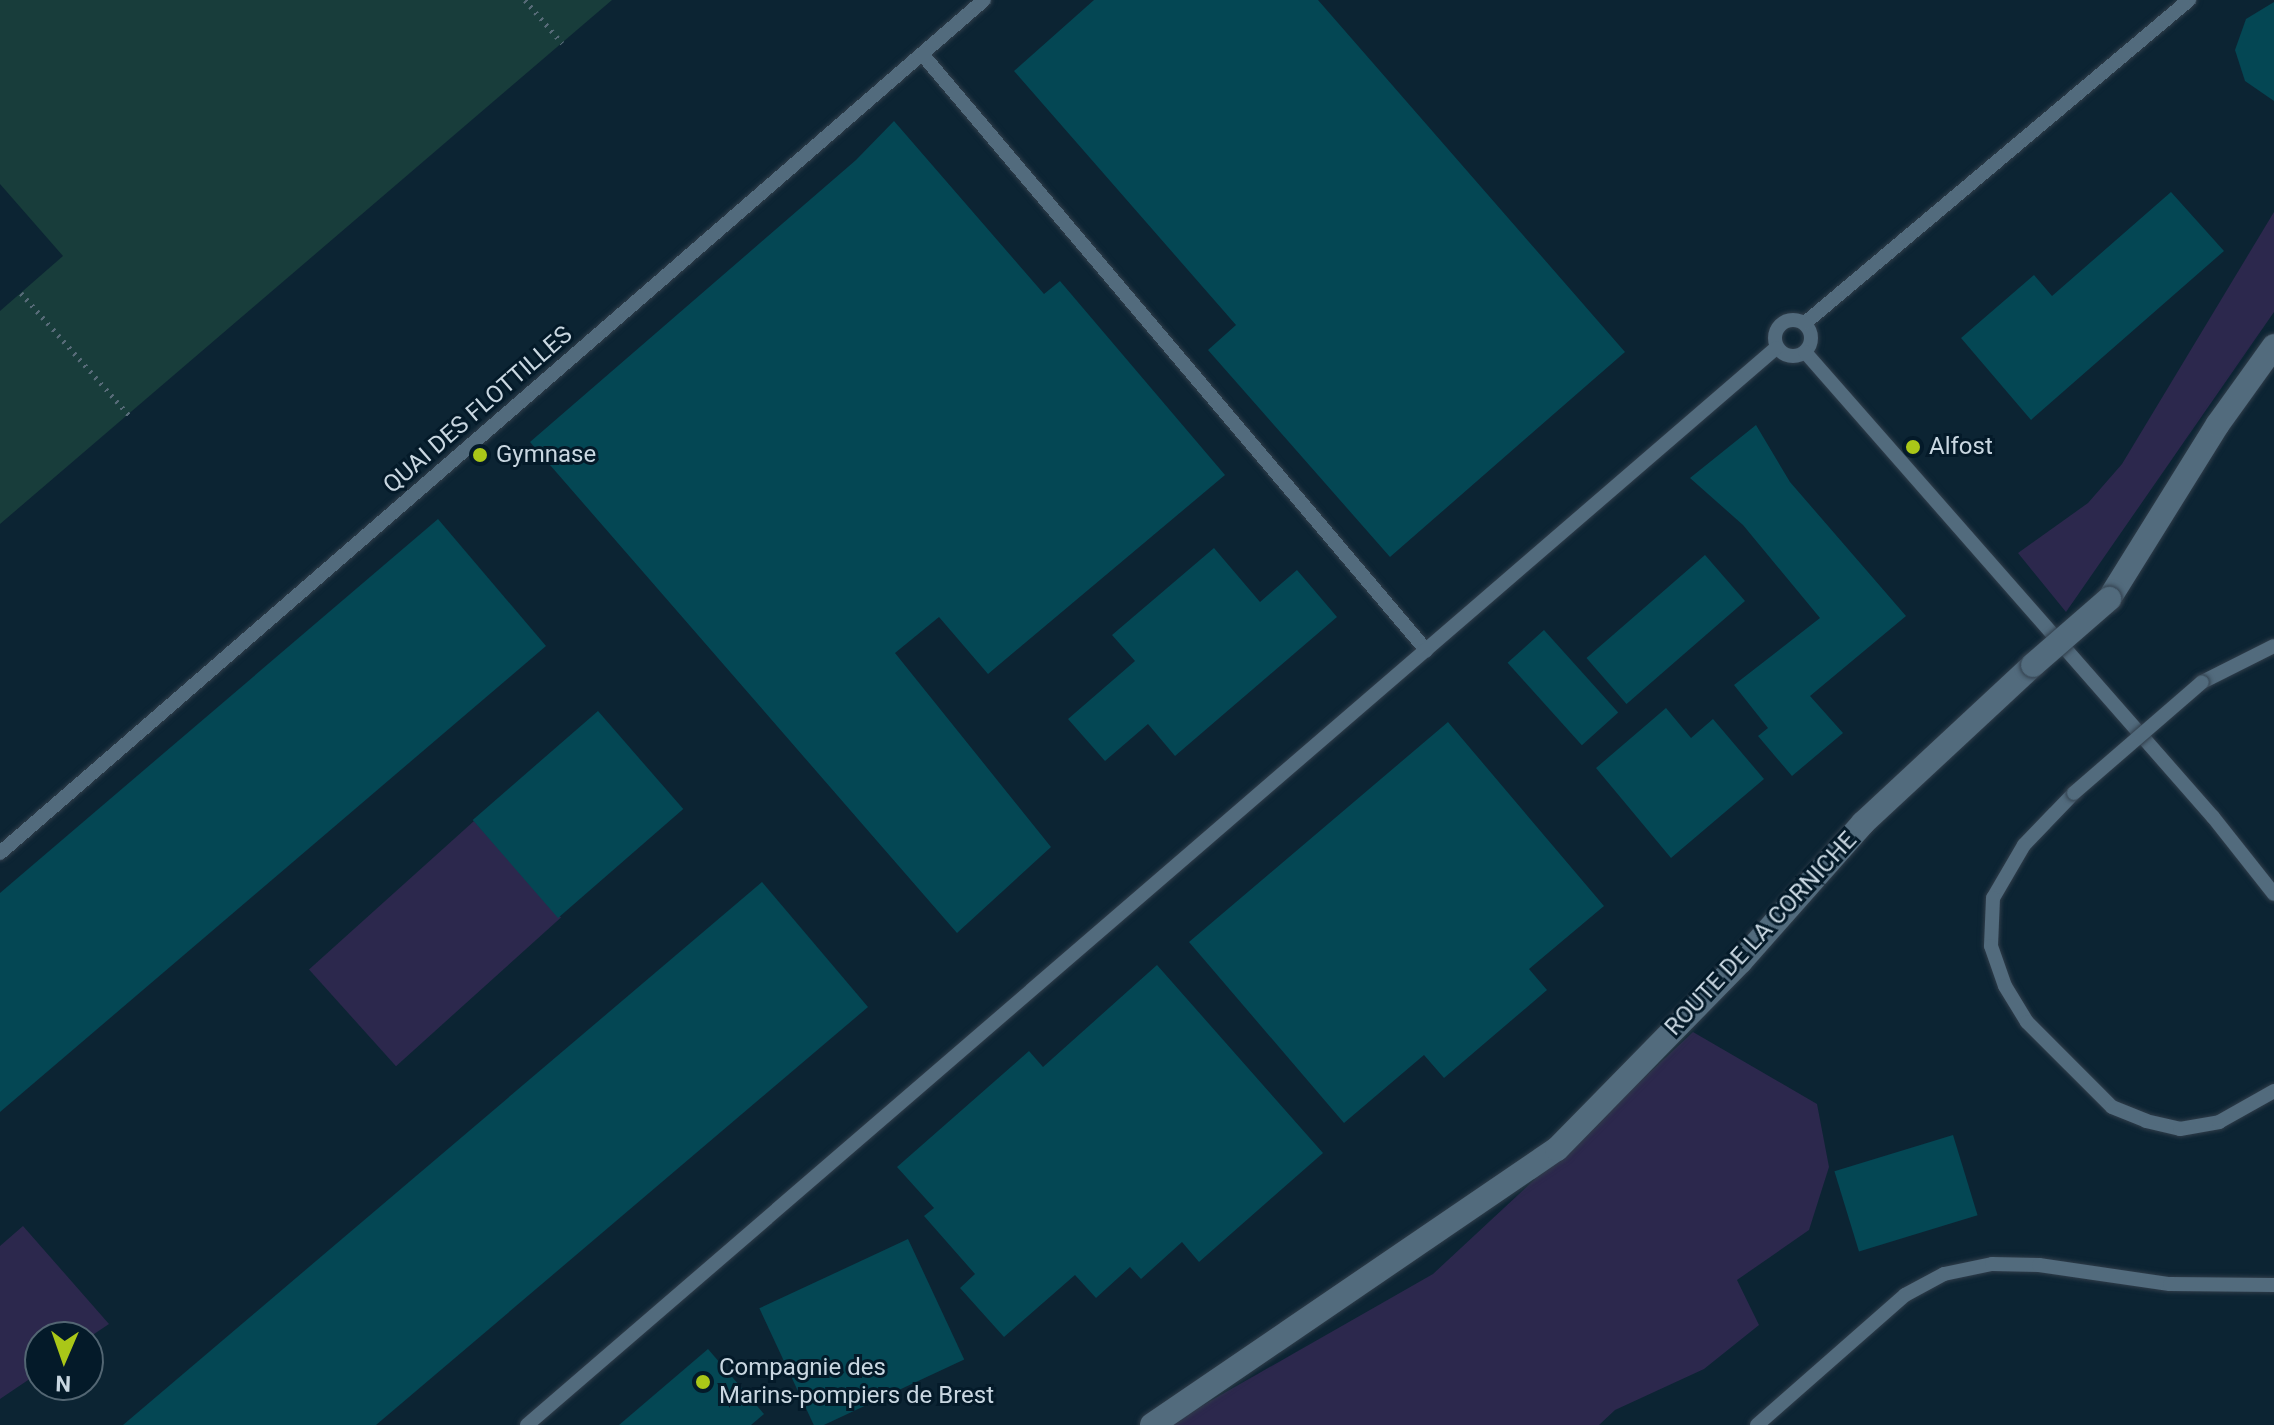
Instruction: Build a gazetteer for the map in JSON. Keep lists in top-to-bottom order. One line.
{"streets":{"street":["ROUTE DE LA CORNICHE"],"lane":["QUAI DES FLOTTILLES"]},"places":["Alfost","Gymnase","Compagnie des Marins-pompiers de Brest"],"north":"bottom"}
